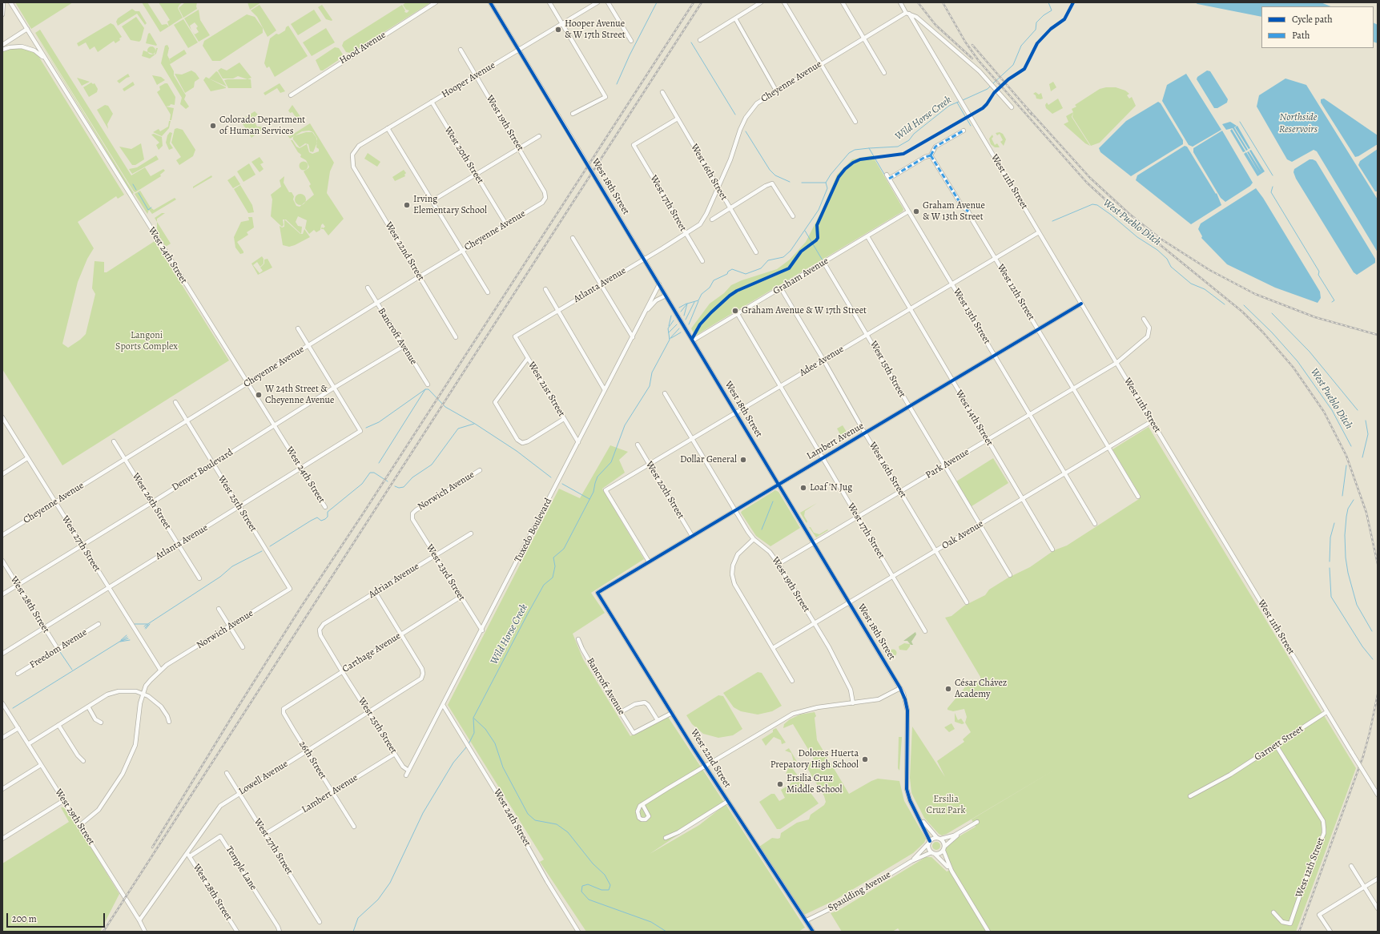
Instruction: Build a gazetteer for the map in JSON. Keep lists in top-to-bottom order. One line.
{"streets":{"street":["Hood Avenue","Hooper Avenue","Cheyenne Avenue","West 19th Street","West 20th Street","West 16th Street","West 11th Street","West 18th Street","West 17th Street","West 22nd Street","West 24th Street","Graham Avenue","Atlanta Avenue","West 12th Street","West 13th Street","Bancroft Avenue","Adee Avenue","West 15th Street","West 21st Street","West 14th Street","Lambert Avenue","Park Avenue","Denver Boulevard","Norwich Avenue","West 26th Street","West 25th Street","Tuxedo Boulevard","Oak Avenue","West 27th Street","West 23rd Street","Adrian Avenue","West 28th Street","Freedom Avenue","Carthage Avenue","Garnett Street","26th Street","Lowell Avenue","West 29th Street","Temple Lane","Spaulding Avenue"]},"crossings":[["Hooper Avenue","West 19th Street"],["Hooper Avenue","West 20th Street"],["Hooper Avenue","West 18th Street"],["Hooper Avenue","West 22nd Street"],["Cheyenne Avenue","West 19th Street"],["Cheyenne Avenue","West 20th Street"],["Cheyenne Avenue","West 16th Street"],["Cheyenne Avenue","West 11th Street"],["Cheyenne Avenue","West 17th Street"],["Cheyenne Avenue","West 22nd Street"],["Cheyenne Avenue","West 24th Street"],["Cheyenne Avenue","Atlanta Avenue"],["Cheyenne Avenue","Bancroft Avenue"],["Cheyenne Avenue","West 26th Street"],["Cheyenne Avenue","West 25th Street"],["Cheyenne Avenue","West 27th Street"],["West 19th Street","Adee Avenue"],["West 19th Street","Lambert Avenue"],["West 19th Street","Park Avenue"],["West 19th Street","Oak Avenue"],["West 20th Street","Adee Avenue"],["West 20th Street","Lambert Avenue"],["West 16th Street","West 17th Street"],["West 16th Street","Graham Avenue"],["West 16th Street","Adee Avenue"],["West 16th Street","Lambert Avenue"],["West 16th Street","Park Avenue"],["West 16th Street","Oak Avenue"],["West 11th Street","Adee Avenue"],["West 11th Street","Lambert Avenue"],["West 11th Street","Park Avenue"],["West 11th Street","Oak Avenue"],["West 11th Street","Garnett Street"],["West 18th Street","Graham Avenue"],["West 18th Street","Atlanta Avenue"],["West 18th Street","Adee Avenue"],["West 18th Street","Lambert Avenue"],["West 18th Street","Park Avenue"],["West 18th Street","Tuxedo Boulevard"],["West 18th Street","Oak Avenue"],["West 18th Street","Spaulding Avenue"],["West 17th Street","Graham Avenue"],["West 17th Street","Atlanta Avenue"],["West 17th Street","Adee Avenue"],["West 17th Street","Lambert Avenue"],["West 17th Street","Park Avenue"],["West 17th Street","Oak Avenue"],["West 22nd Street","Lambert Avenue"],["West 22nd Street","Spaulding Avenue"],["West 24th Street","Atlanta Avenue"],["West 24th Street","Denver Boulevard"],["West 24th Street","Tuxedo Boulevard"],["Graham Avenue","West 13th Street"],["Graham Avenue","West 15th Street"],["Graham Avenue","West 14th Street"],["Atlanta Avenue","West 21st Street"],["Atlanta Avenue","Denver Boulevard"],["Atlanta Avenue","West 26th Street"],["Atlanta Avenue","West 25th Street"],["Atlanta Avenue","West 27th Street"],["Atlanta Avenue","West 28th Street"],["West 12th Street","Adee Avenue"],["West 12th Street","Lambert Avenue"],["West 12th Street","Park Avenue"],["West 12th Street","Oak Avenue"],["West 12th Street","Garnett Street"],["West 13th Street","Adee Avenue"],["West 13th Street","Lambert Avenue"],["West 13th Street","Park Avenue"],["West 13th Street","Oak Avenue"],["Bancroft Avenue","Denver Boulevard"],["Adee Avenue","West 15th Street"],["Adee Avenue","West 14th Street"],["Adee Avenue","Lambert Avenue"],["West 15th Street","Lambert Avenue"],["West 15th Street","Park Avenue"],["West 15th Street","Oak Avenue"],["West 21st Street","Tuxedo Boulevard"],["West 14th Street","Lambert Avenue"],["West 14th Street","Park Avenue"],["West 14th Street","Oak Avenue"],["Lambert Avenue","West 25th Street"],["Lambert Avenue","West 27th Street"],["Lambert Avenue","26th Street"],["Denver Boulevard","West 26th Street"],["Denver Boulevard","West 25th Street"],["Denver Boulevard","West 27th Street"],["Denver Boulevard","West 28th Street"],["Norwich Avenue","West 25th Street"],["Norwich Avenue","West 27th Street"],["Norwich Avenue","West 23rd Street"],["West 25th Street","Tuxedo Boulevard"],["West 25th Street","Adrian Avenue"],["West 25th Street","Carthage Avenue"],["West 25th Street","Lowell Avenue"],["Tuxedo Boulevard","West 23rd Street"],["West 27th Street","Lowell Avenue"],["West 23rd Street","Adrian Avenue"],["West 23rd Street","Carthage Avenue"],["West 28th Street","Freedom Avenue"],["West 28th Street","Lowell Avenue"],["West 28th Street","Temple Lane"],["Carthage Avenue","26th Street"],["Carthage Avenue","Lowell Avenue"],["26th Street","Lowell Avenue"],["Lowell Avenue","West 29th Street"],["Lowell Avenue","Temple Lane"]],"water":["Northside Reservoirs","Wild Horse Creek","West Pueblo Ditch"],"parks":["Langoni Sports Complex","Ersilia Cruz Park"],"places":["Hooper Avenue & W 17th Street","Colorado Department of Human Services","Irving Elementary School","Graham Avenue & W 13th Street","Graham Avenue & W 17th Street","W 24th Street & Cheyenne Avenue","Dollar General","Loaf 'N Jug","César Chávez Academy","Dolores Huerta Prepatory High School","Ersilia Cruz Middle School"],"legend":["Cycle path","Path"],"scale_bar":"200 m"}
